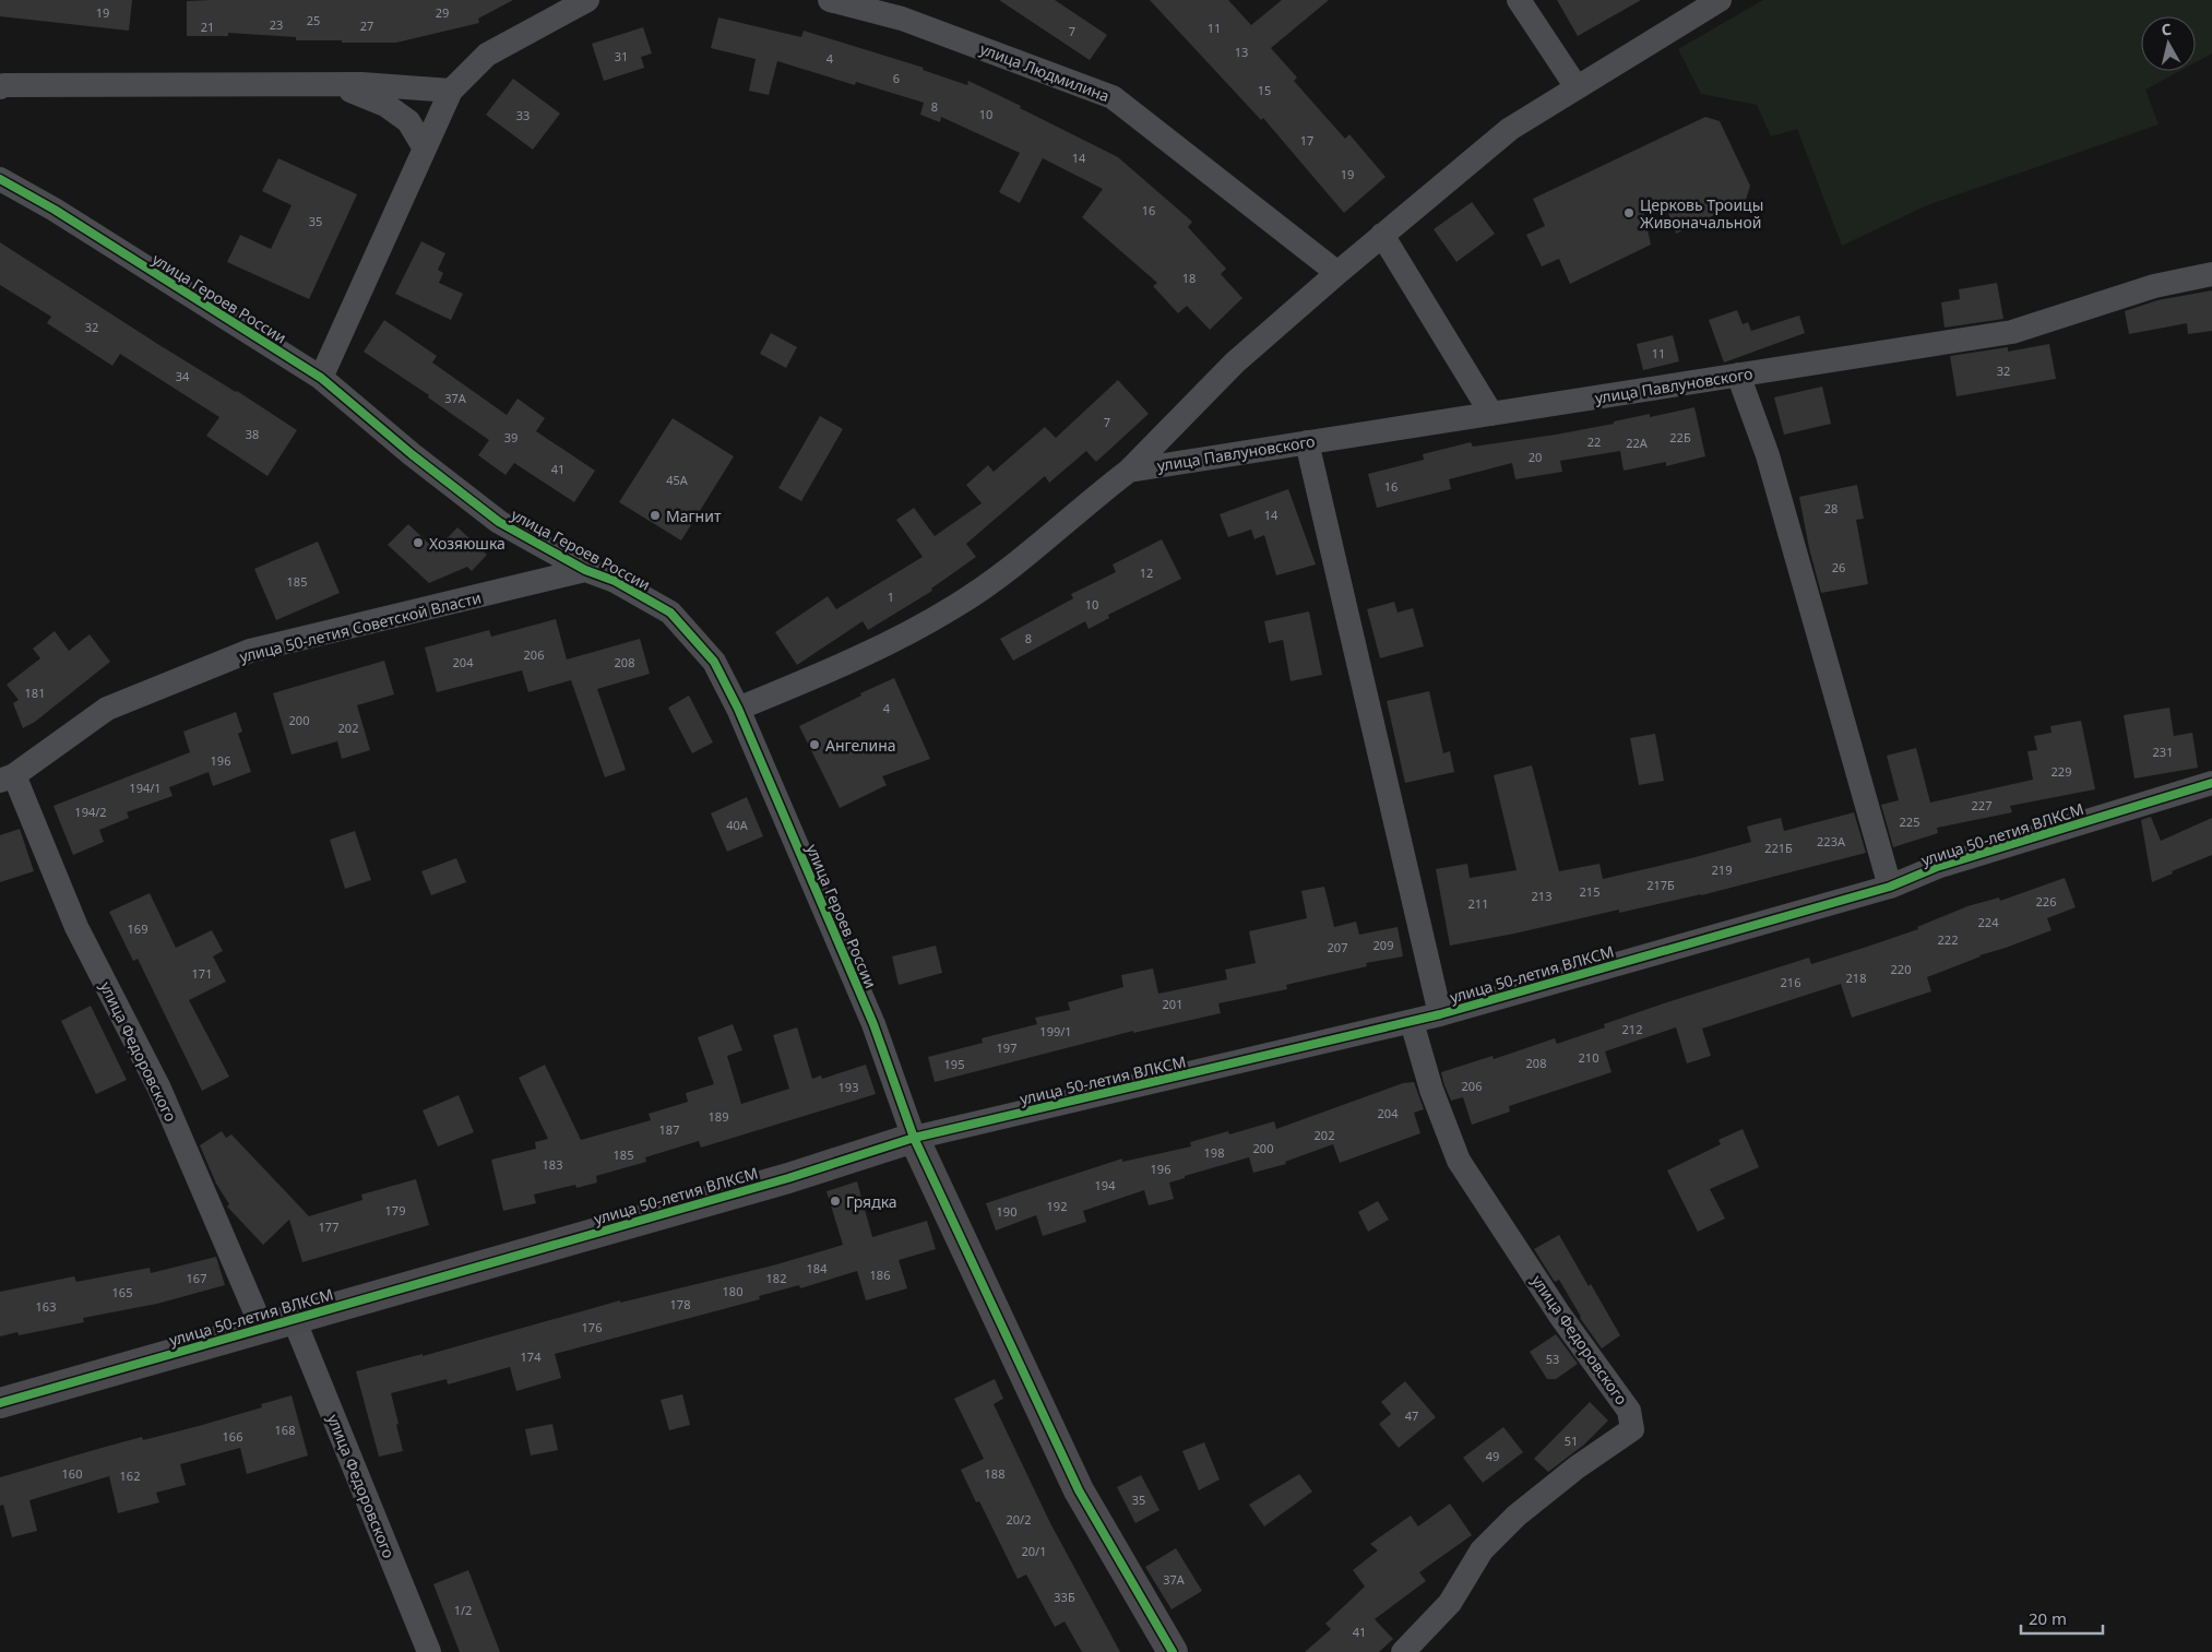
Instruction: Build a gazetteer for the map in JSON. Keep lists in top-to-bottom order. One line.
{"streets":{"street":["улица Людмилина","улица Героев России","улица Павлуновского","улица 50-летия Советской Власти","улица 50-летия ВЛКСМ","улица Федоровского"]},"crossings":[["улица Людмилина","улица Павлуновского"],["улица Героев России","улица Павлуновского"],["улица Героев России","улица 50-летия Советской Власти"],["улица Героев России","улица 50-летия ВЛКСМ"],["улица 50-летия Советской Власти","улица Федоровского"],["улица 50-летия ВЛКСМ","улица Федоровского"]],"places":["Церковь Троицы Живоначальной","Магнит","Хозяюшка","Ангелина","Грядка"],"house_numbers":["19","29","25","23","27","21","11","7","13","31","4","6","15","8","10","33","17","14","19","16","35","18","32","11","32","34","37А","7","38","39","22Б","22","22А","20","41","45А","16","28","14","26","12","185","1","10","8","206","204","208","181","4","200","202","231","196","229","194/1","227","194/2","225","40А","223А","221Б","219","217Б","215","213","226","211","224","169","222","209","207","220","171","218","216","201","212","199/1","197","210","208","195","206","193","204","189","187","202","200","198","185","183","196","194","192","179","190","177","184","186","167","182","180","165","178","163","176","174","53","47","168","166","51","49","160","188","162","35","20/2","20/1","37А","33Б","1/2","41"],"scale_bar":"20 m","north":"top"}
